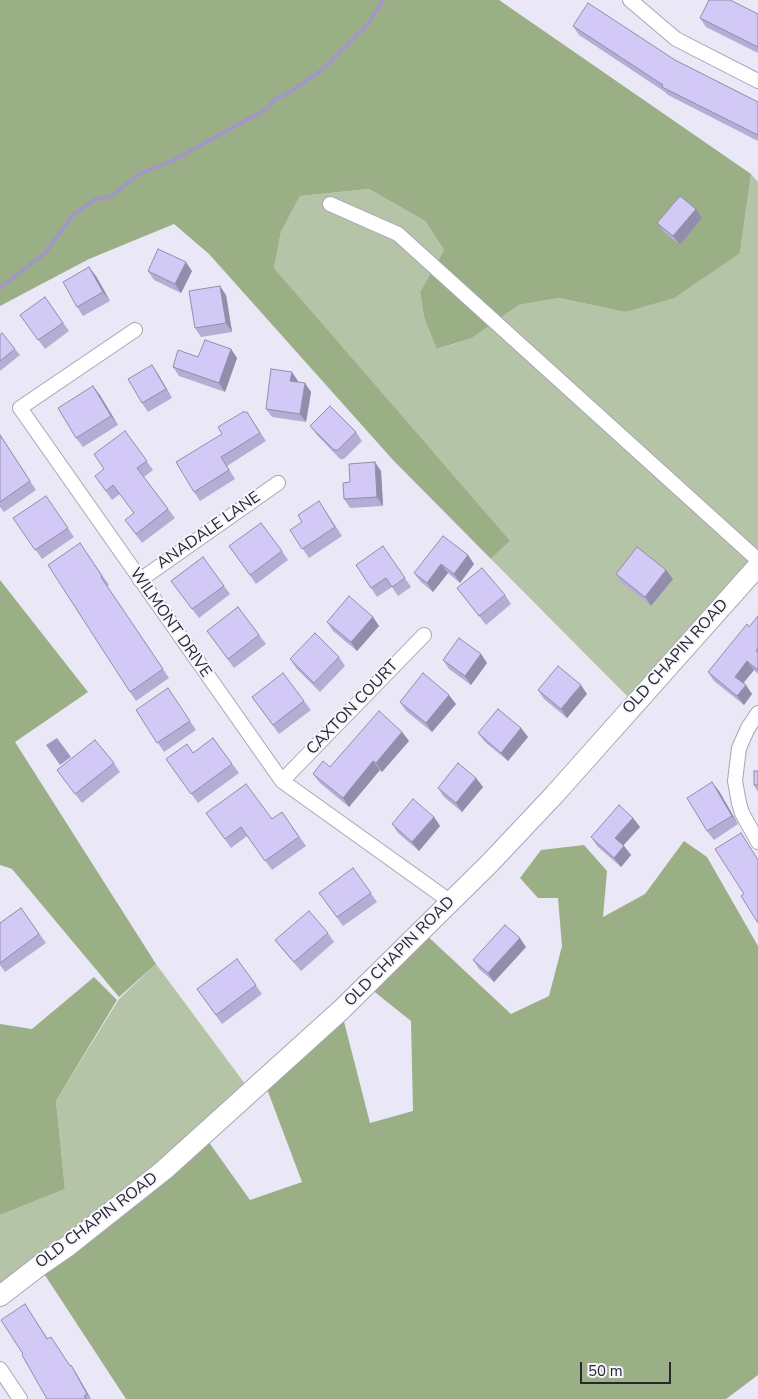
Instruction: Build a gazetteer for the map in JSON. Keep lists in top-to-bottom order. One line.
{"streets":{"street":["ANADALE LANE","WILMONT DRIVE","OLD CHAPIN ROAD","CAXTON COURT"]},"crossings":[["ANADALE LANE","WILMONT DRIVE"],["WILMONT DRIVE","OLD CHAPIN ROAD"],["WILMONT DRIVE","CAXTON COURT"]],"scale_bar":"50 m"}
